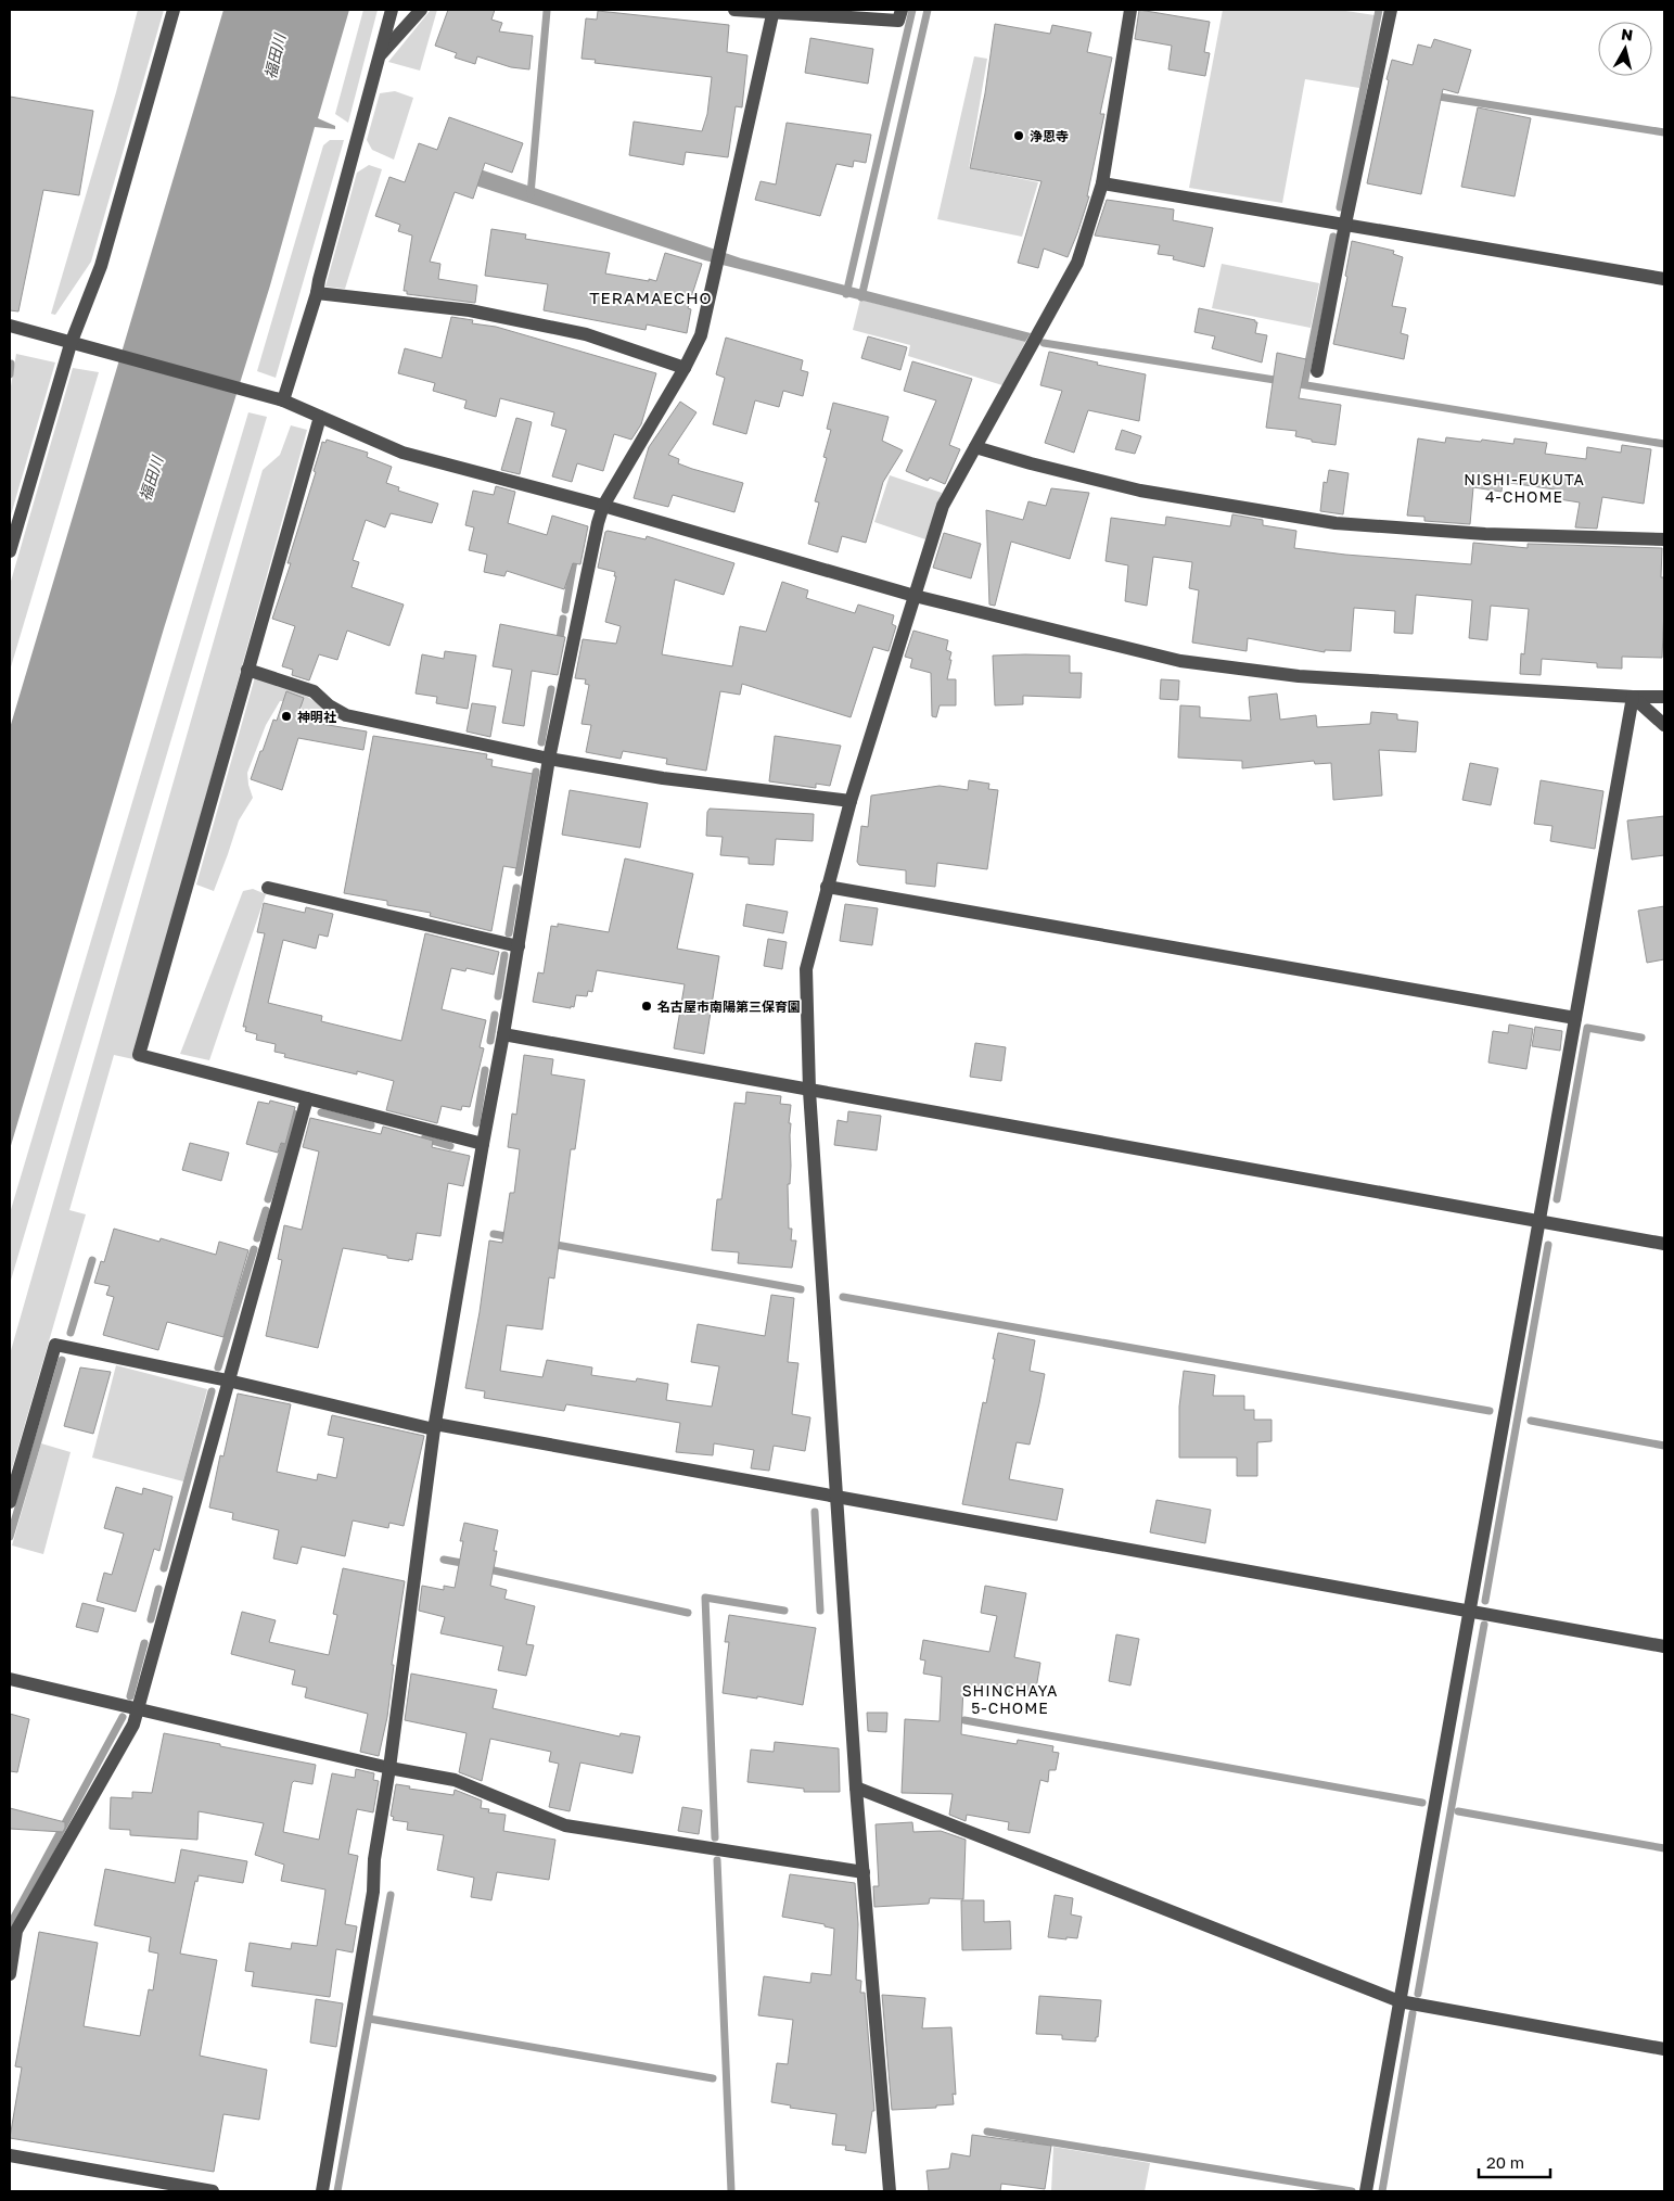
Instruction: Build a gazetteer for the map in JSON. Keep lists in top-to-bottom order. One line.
{"districts":["TERAMAECHO","NISHI-FUKUTA 4-CHOME","SHINCHAYA 5-CHOME"],"water":["福田川"],"places":["浄恩寺","神明社","名古屋市南陽第三保育園"],"scale_bar":"20 m","north":"top"}
